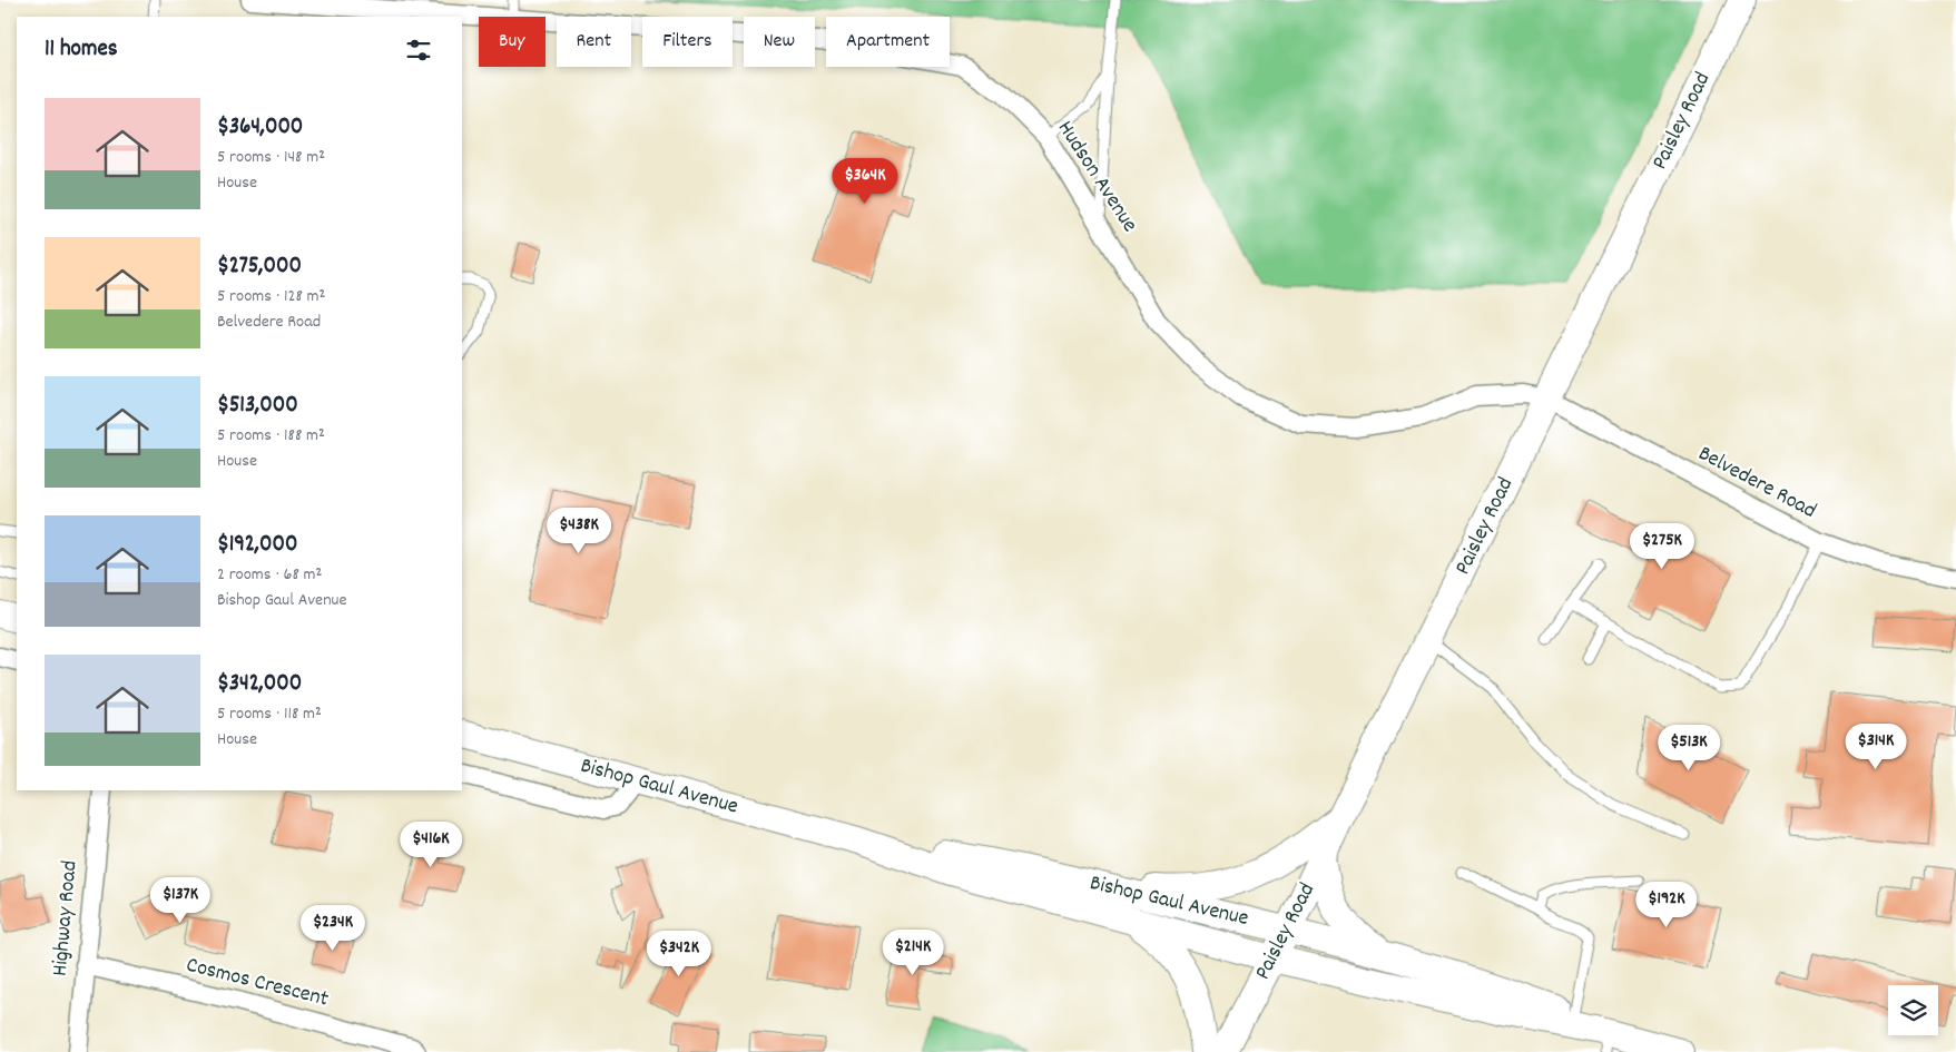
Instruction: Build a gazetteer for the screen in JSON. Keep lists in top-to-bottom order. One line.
{"streets":{"main road":["Paisley Road","Bishop Gaul Avenue"],"street":["Hudson Avenue","Belvedere Road","Highway Road","Cosmos Crescent"]},"crossings":[["Paisley Road","Hudson Avenue"],["Paisley Road","Belvedere Road"],["Paisley Road","Bishop Gaul Avenue"],["Hudson Avenue","Belvedere Road"],["Highway Road","Cosmos Crescent"]],"page":{"chip":["Buy","Rent","Filters","New","Apartment"],"heading":"11 homes","list":[{"name":"$364,000","note":"5 rooms · 148 m² · House"},{"name":"$275,000","note":"5 rooms · 128 m² · Belvedere Road"},{"name":"$513,000","note":"5 rooms · 188 m² · House"},{"name":"$192,000","note":"2 rooms · 68 m² · Bishop Gaul Avenue"},{"name":"$342,000","note":"5 rooms · 118 m² · House"}],"price":["$364K","$438K","$275K","$314K","$513K","$416K","$137K","$192K","$234K","$214K","$342K"]}}
